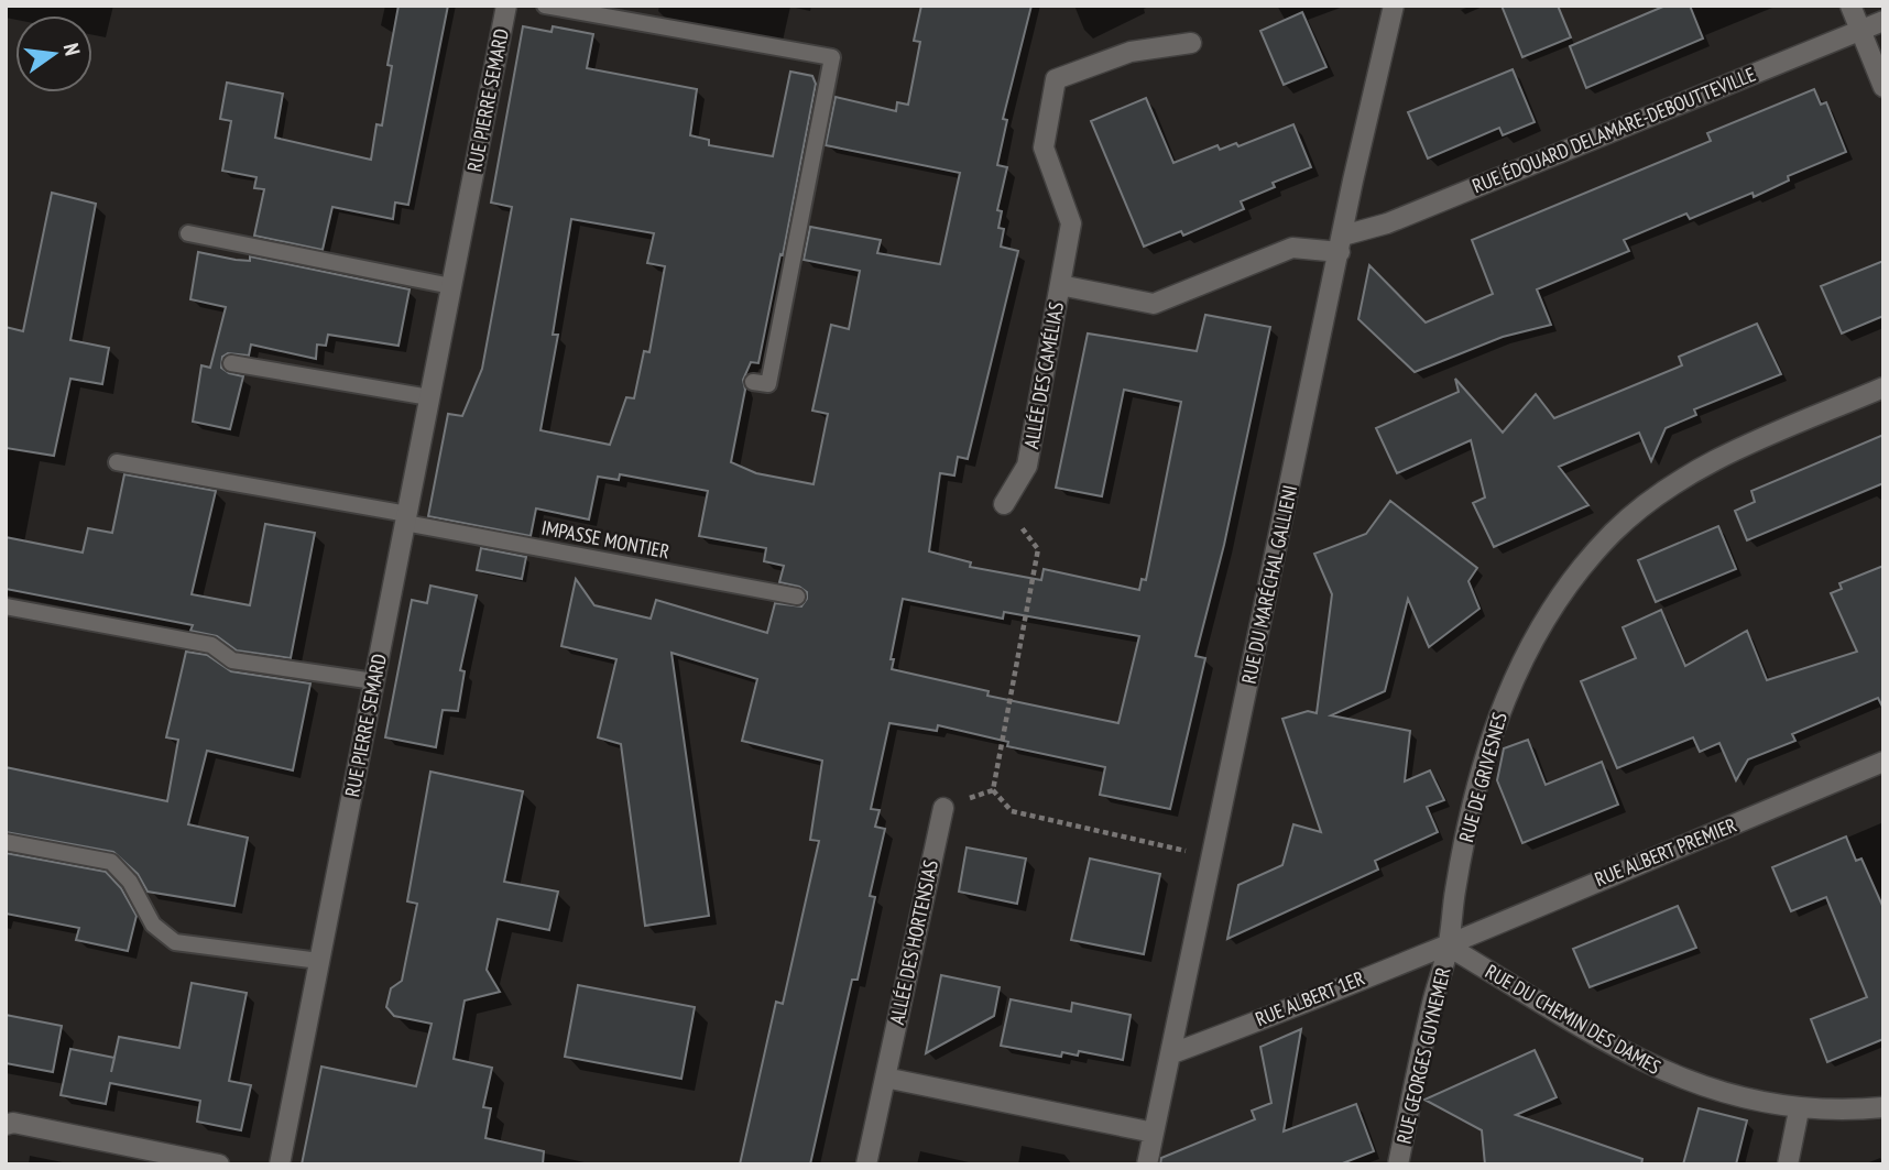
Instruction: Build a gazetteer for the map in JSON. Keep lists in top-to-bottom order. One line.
{"streets":{"street":["RUE PIERRE SEMARD","RUE ÉDOUARD DELAMARE-DEBOUTTEVILLE","ALLÉE DES CAMÉLIAS","RUE DU MARÉCHAL GALLIENI","RUE DE GRIVESNES","RUE ALBERT PREMIER","ALLÉE DES HORTENSIAS","RUE ALBERT 1ER","RUE DU CHEMIN DES DAMES","RUE GEORGES GUYNEMER"],"lane":["IMPASSE MONTIER"]},"crossings":[["RUE PIERRE SEMARD","IMPASSE MONTIER"],["RUE ÉDOUARD DELAMARE-DEBOUTTEVILLE","ALLÉE DES CAMÉLIAS"],["RUE ÉDOUARD DELAMARE-DEBOUTTEVILLE","RUE DU MARÉCHAL GALLIENI"],["ALLÉE DES CAMÉLIAS","RUE DU MARÉCHAL GALLIENI"],["RUE DU MARÉCHAL GALLIENI","RUE ALBERT 1ER"],["RUE DE GRIVESNES","RUE ALBERT PREMIER"],["RUE DE GRIVESNES","RUE ALBERT 1ER"],["RUE DE GRIVESNES","RUE DU CHEMIN DES DAMES"],["RUE DE GRIVESNES","RUE GEORGES GUYNEMER"],["RUE ALBERT PREMIER","RUE ALBERT 1ER"],["RUE ALBERT PREMIER","RUE DU CHEMIN DES DAMES"],["RUE ALBERT PREMIER","RUE GEORGES GUYNEMER"],["RUE ALBERT 1ER","RUE DU CHEMIN DES DAMES"],["RUE ALBERT 1ER","RUE GEORGES GUYNEMER"],["RUE DU CHEMIN DES DAMES","RUE GEORGES GUYNEMER"]],"north":"right"}
